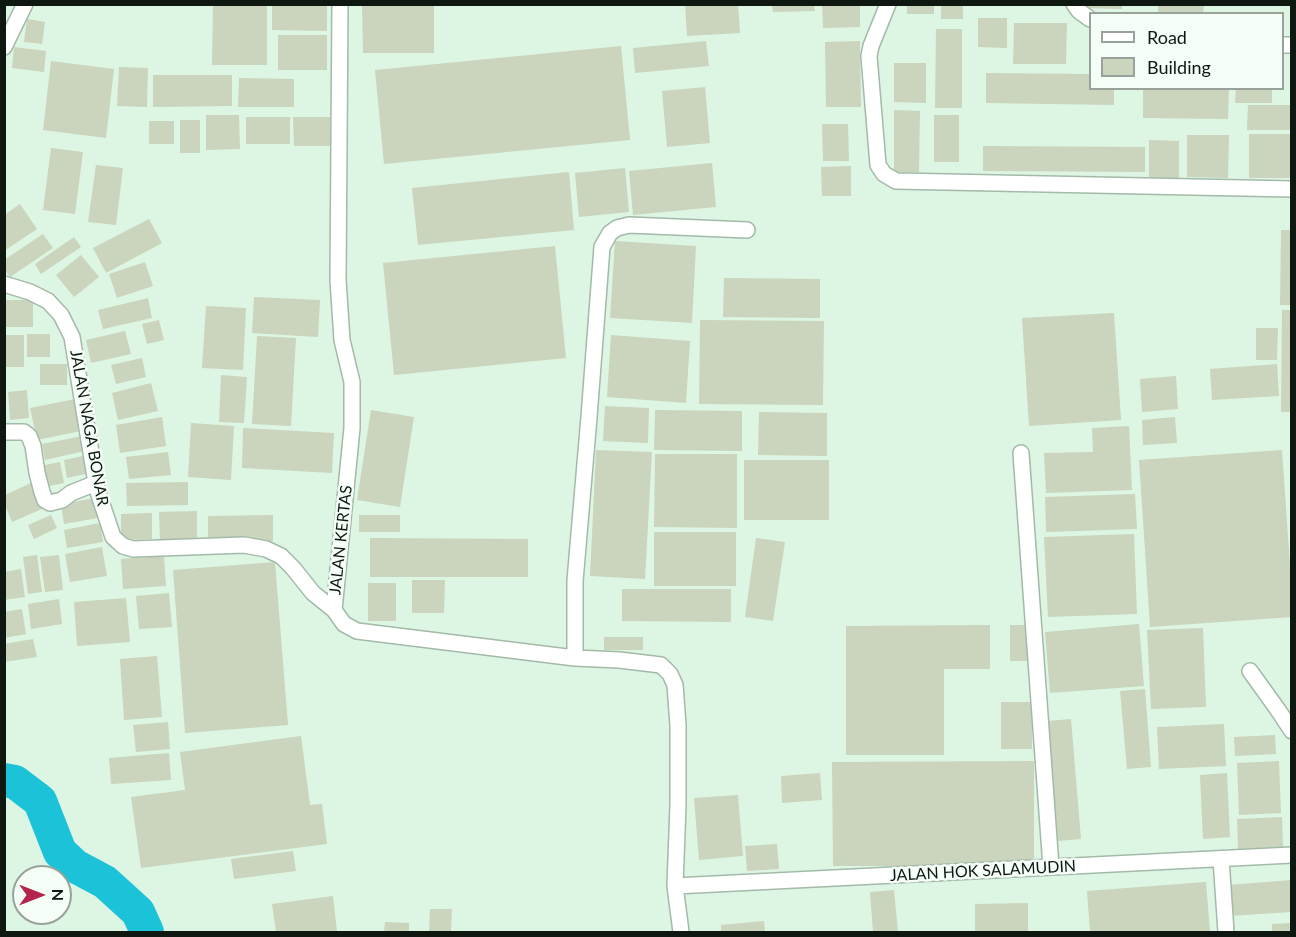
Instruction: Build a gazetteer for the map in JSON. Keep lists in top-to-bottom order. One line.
{"streets":{"street":["JALAN NAGA BONAR","JALAN KERTAS","JALAN HOK SALAMUDIN"]},"crossings":[["JALAN NAGA BONAR","JALAN KERTAS"],["JALAN KERTAS","JALAN HOK SALAMUDIN"]],"legend":["Road","Building"],"north":"right"}
